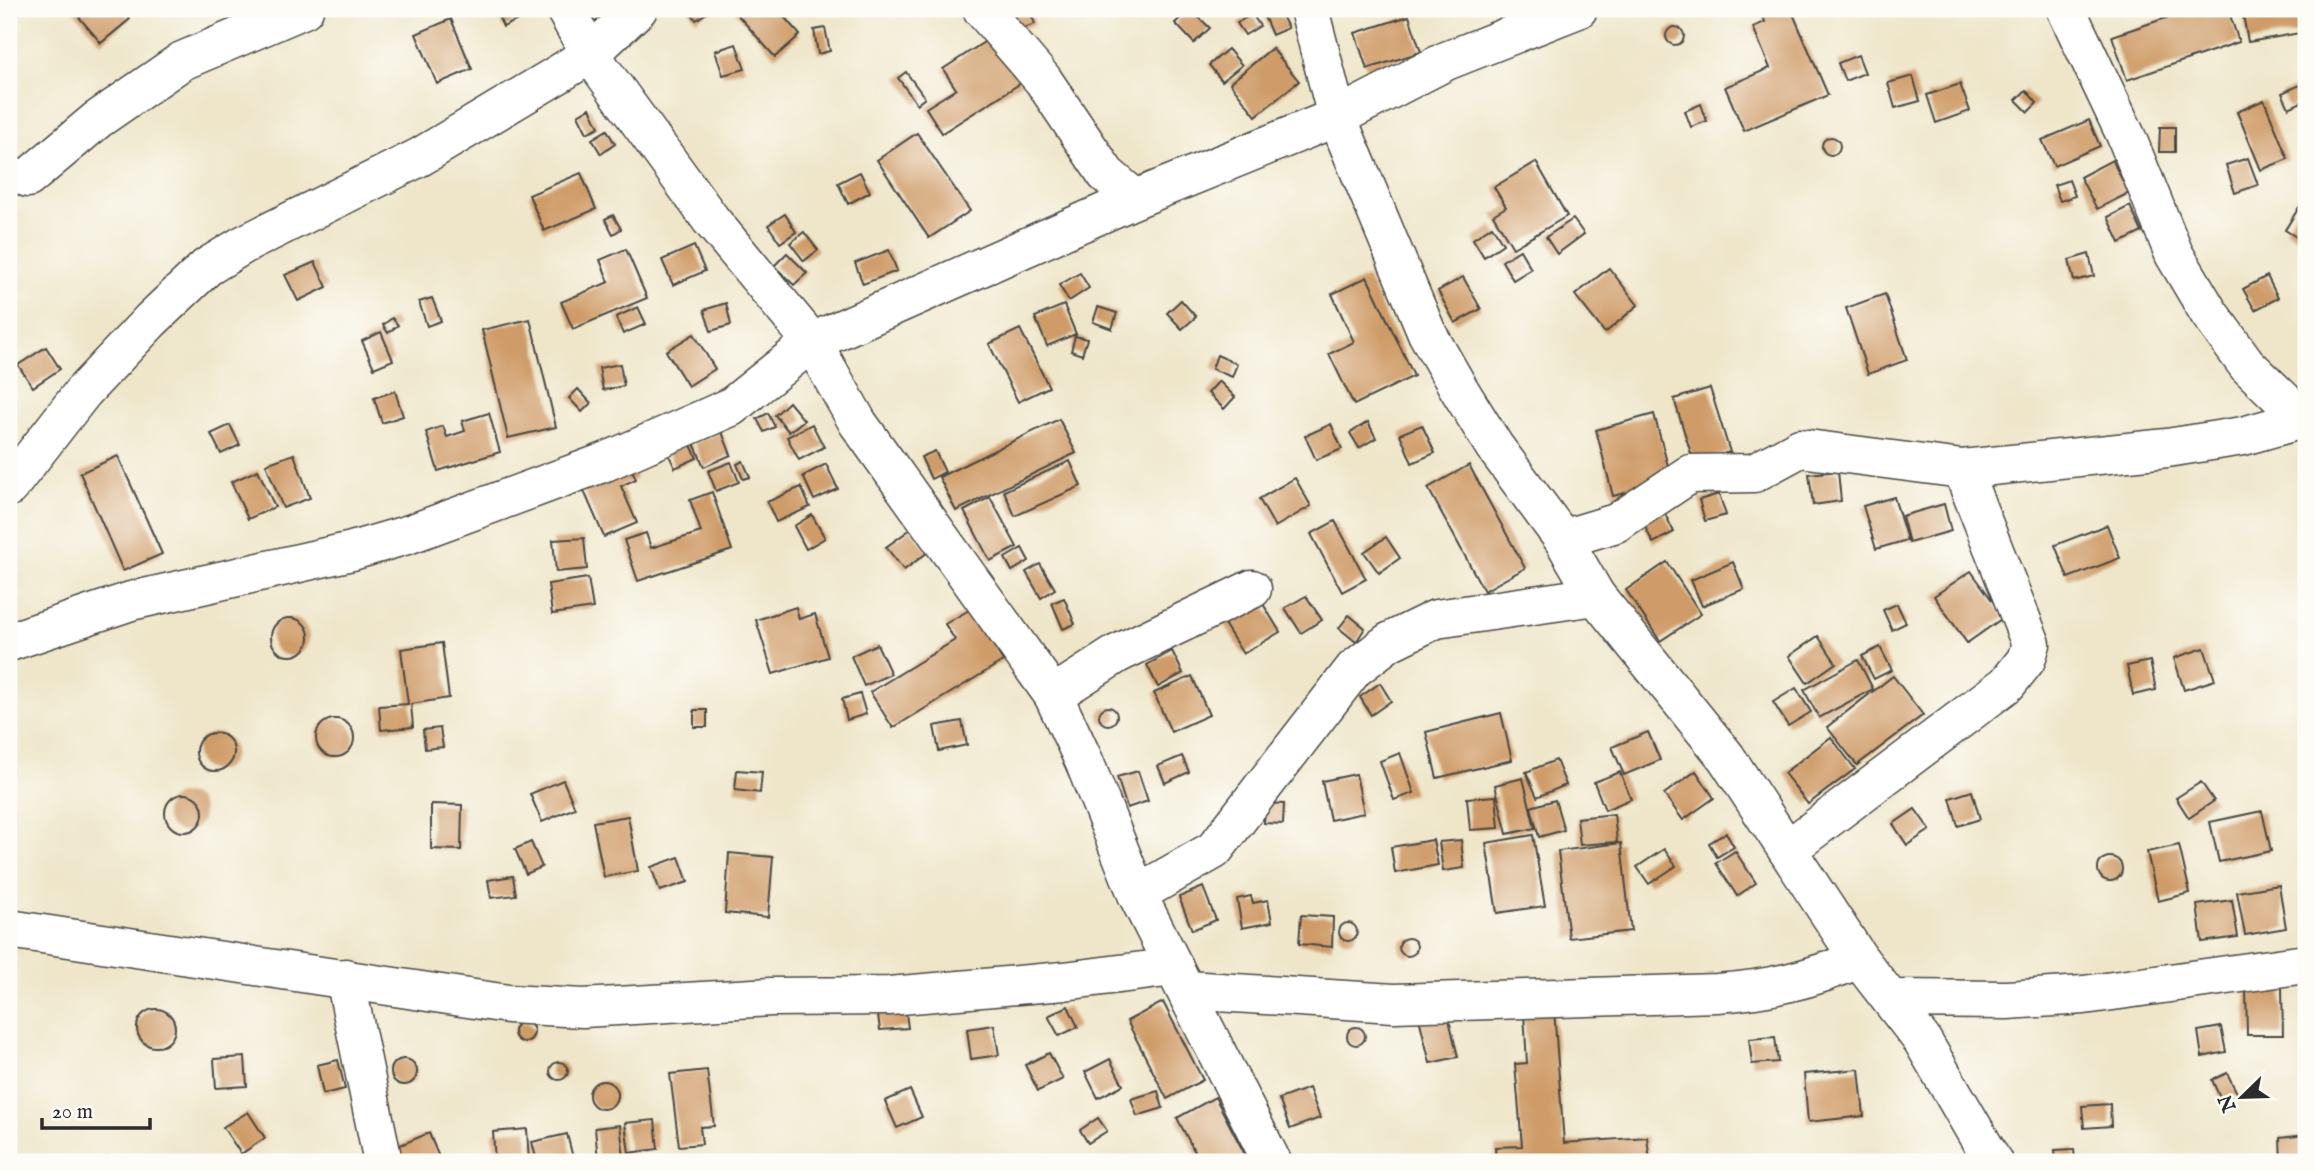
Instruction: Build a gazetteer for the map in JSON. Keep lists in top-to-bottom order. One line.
{"scale_bar":"20 m","north":"bottom left"}
